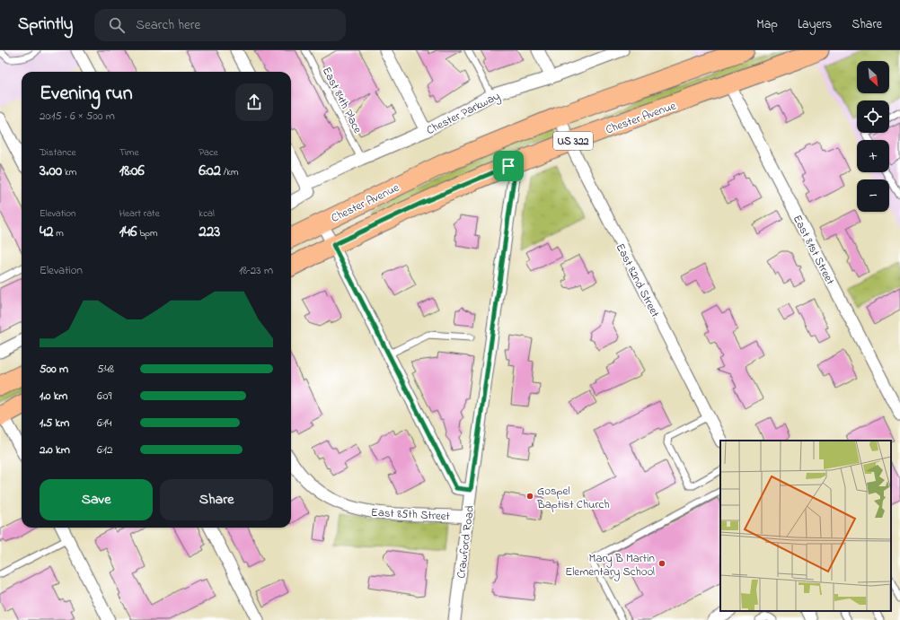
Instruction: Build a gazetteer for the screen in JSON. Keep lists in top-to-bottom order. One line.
{"streets":{"main road":["Chester Avenue","US 322"],"street":["Chester Parkway","East 81st Street","East 82nd Street","East 85th Street","Crawford Road"],"lane":["East 84th Place"]},"crossings":[["East 84th Place","Chester Parkway"],["Chester Avenue","East 81st Street"],["Chester Avenue","East 82nd Street"],["Chester Avenue","Crawford Road"],["East 85th Street","Crawford Road"]],"places":["Gospel Baptist Church","Mary B Martin Elementary School"],"north":"bottom right","page":{"header":"Sprintly","search":"Search here","nav":["Map","Layers","Share"],"map_buttons":["+","−"],"heading":["Evening run","20:15 · 6 × 500 m"],"stats":[["Distance","3.00 km"],["Time","18:06"],["Pace","6:02 /km"],["Elevation","42 m"],["Heart rate","146 bpm"],["kcal","223"]],"chart":["Elevation","18–23 m"],"list":[{"name":"500 m","note":"5:48"},{"name":"1.0 km","note":"6:09"},{"name":"1.5 km","note":"6:14"},{"name":"2.0 km","note":"6:12"}],"buttons":["Save","Share"]}}
